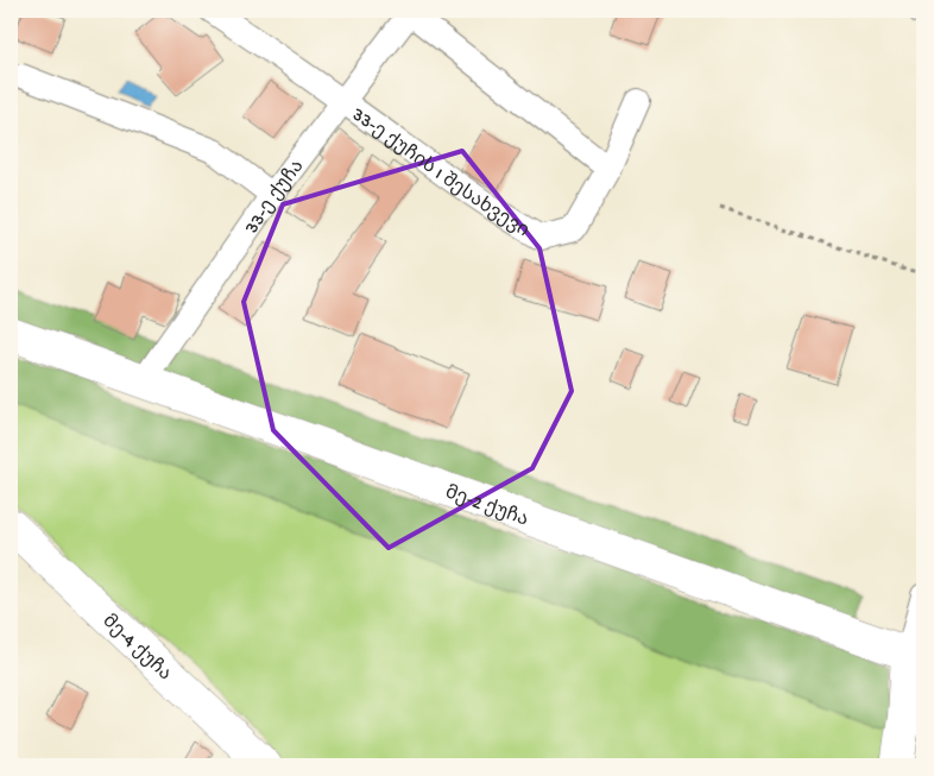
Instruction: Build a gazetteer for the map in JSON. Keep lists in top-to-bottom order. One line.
{"streets":{"main road":["მე-2 ქუჩა","მე-4 ქუჩა"],"street":["33-ე ქუჩის I შესახვევი","33-ე ქუჩა"]},"crossings":[["33-ე ქუჩის I შესახვევი","33-ე ქუჩა"],["33-ე ქუჩა","მე-2 ქუჩა"]]}
